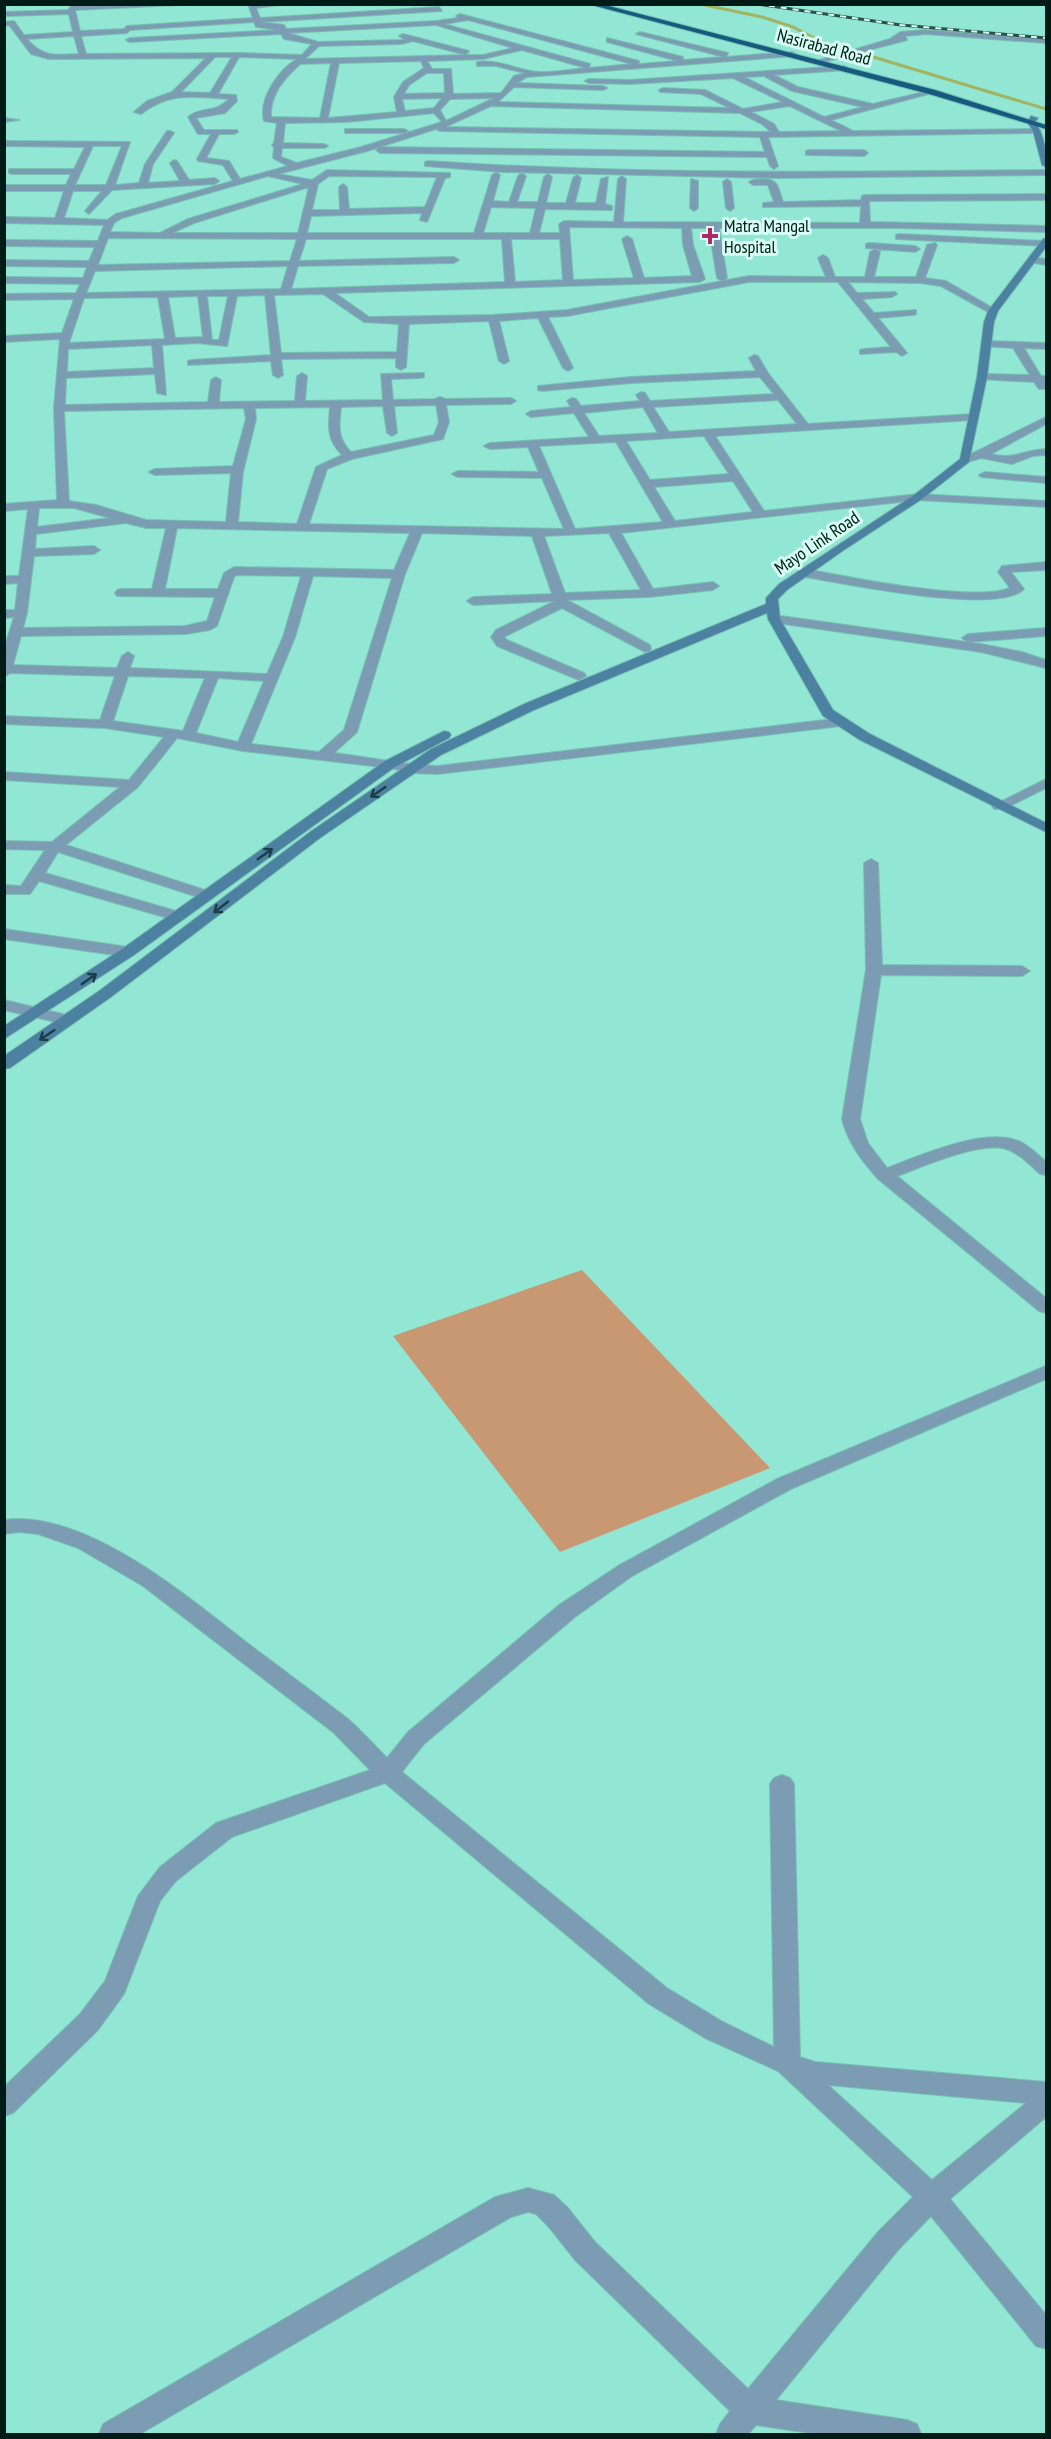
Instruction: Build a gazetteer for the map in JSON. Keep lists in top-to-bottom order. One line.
{"streets":{"highway":["Nasirabad Road"],"street":["Mayo Link Road"]},"places":{"health":["Matra Mangal Hospital"]}}
